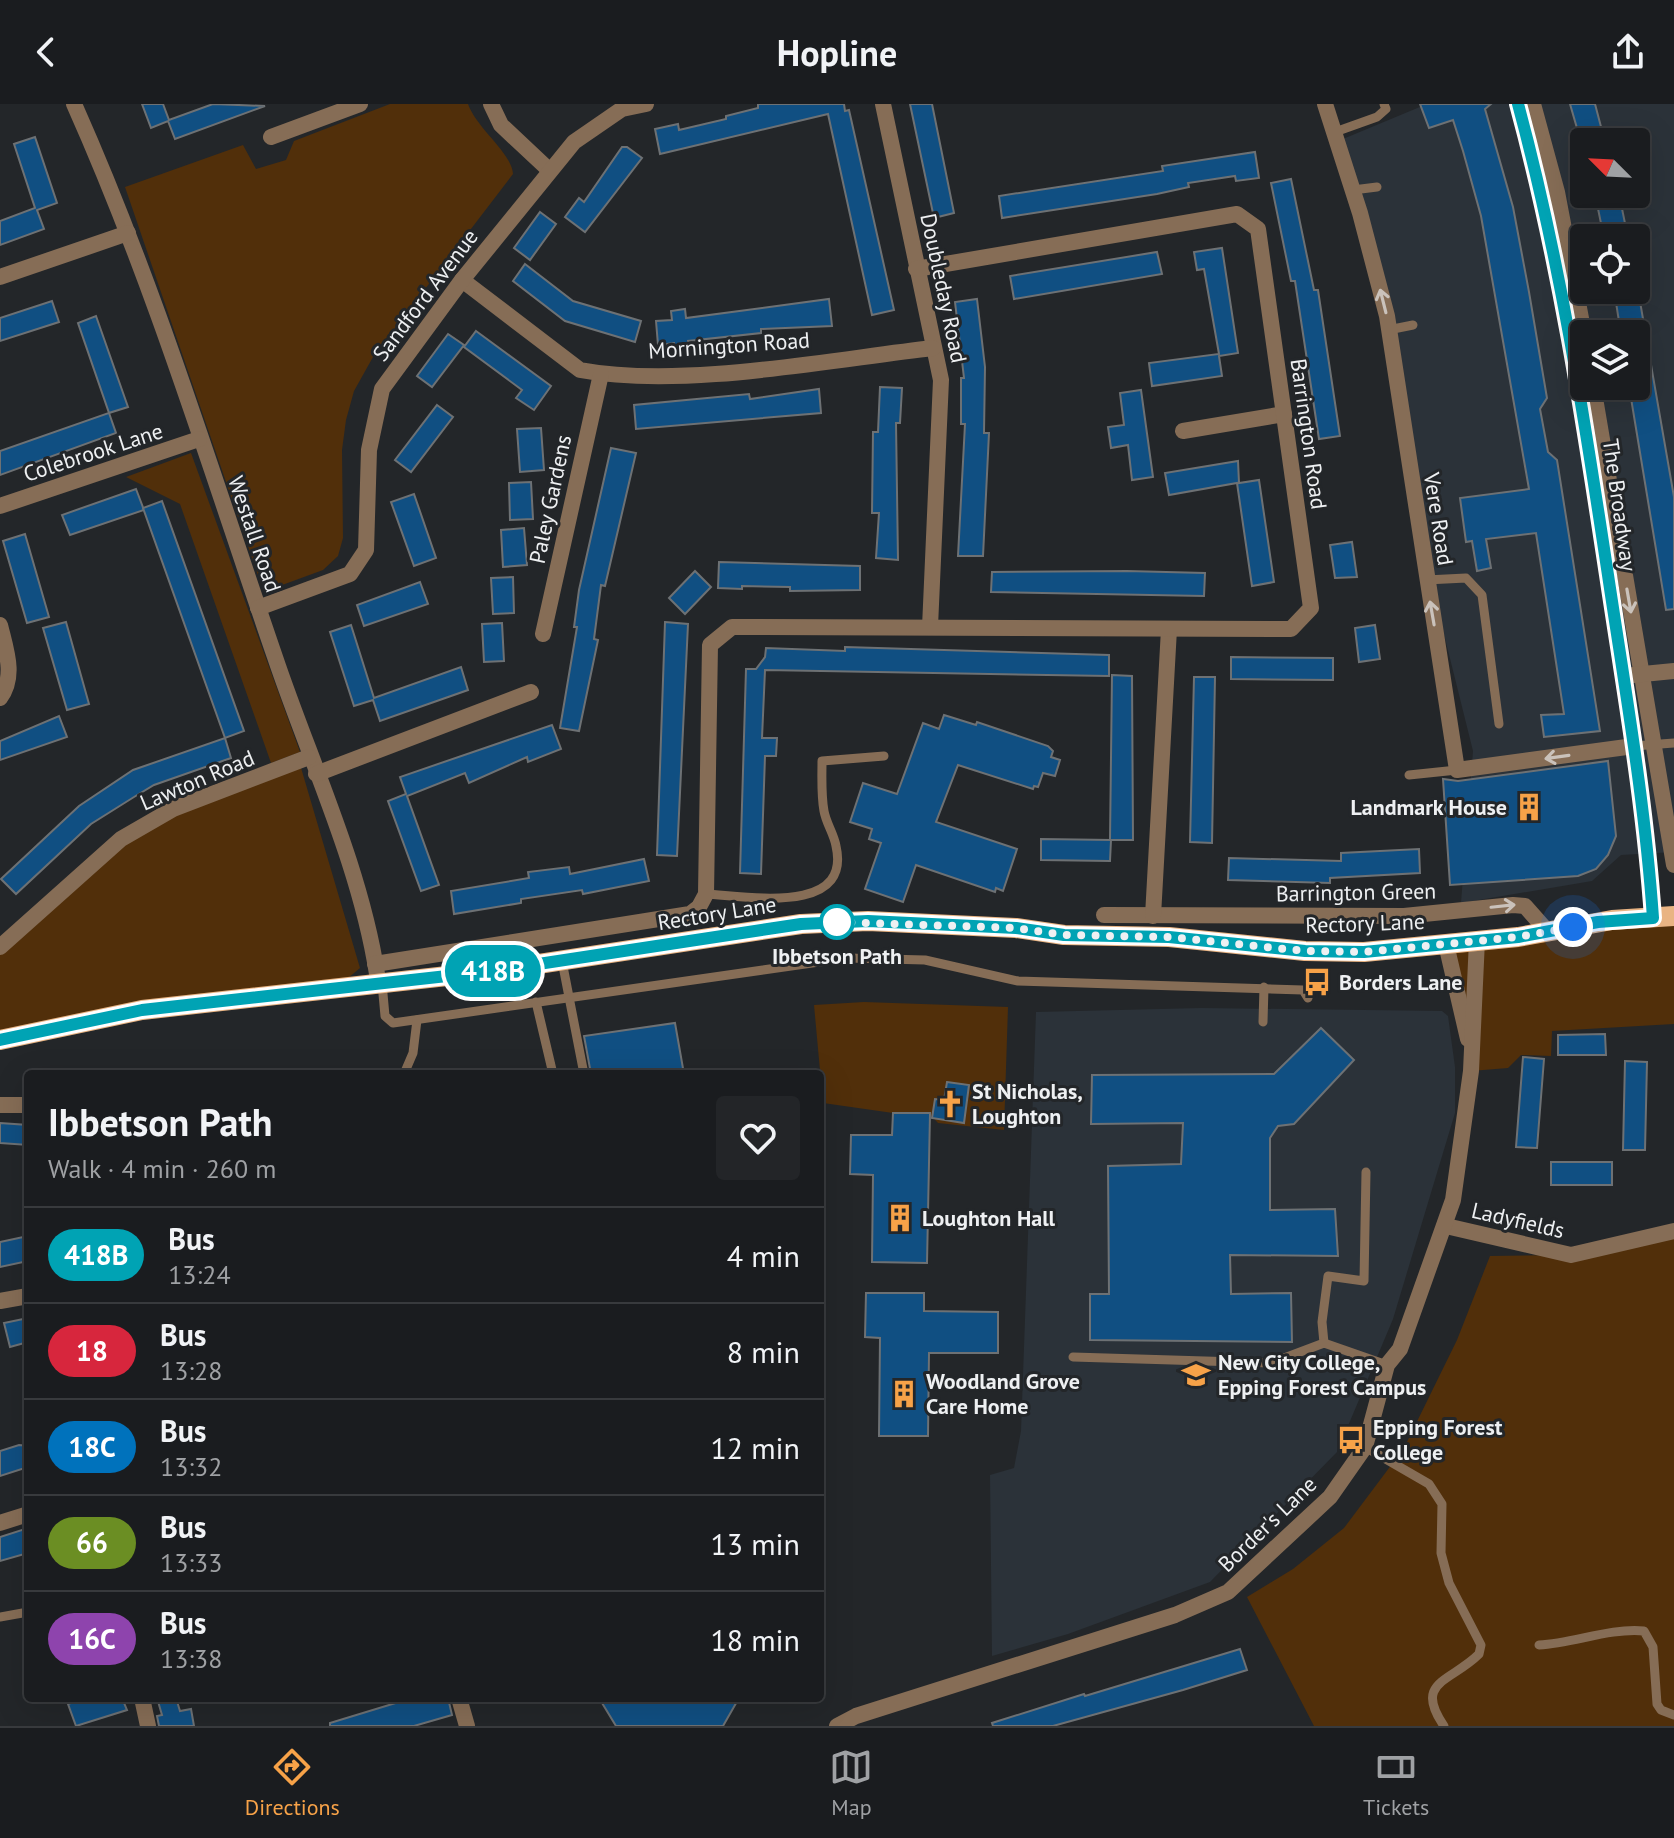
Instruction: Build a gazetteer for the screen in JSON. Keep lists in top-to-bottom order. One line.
{"streets":{"main road":["Rectory Lane"],"street":["Doubleday Road","Sandford Avenue","Mornington Road","Barrington Road","Colebrook Lane","Paley Gardens","The Broadway","Vere Road","Westall Road","Lawton Road","Barrington Green","Ladyfields","Border's Lane"]},"crossings":[["Doubleday Road","Mornington Road"],["Doubleday Road","Barrington Road"],["Sandford Avenue","Mornington Road"],["Sandford Avenue","Westall Road"],["Mornington Road","Paley Gardens"],["Colebrook Lane","Westall Road"],["The Broadway","Rectory Lane"],["Westall Road","Lawton Road"],["Westall Road","Rectory Lane"],["Barrington Green","Rectory Lane"],["Rectory Lane","Border's Lane"],["Ladyfields","Border's Lane"]],"one_way":["Vere Road","Barrington Green"],"places":{"building":["Landmark House","Loughton Hall","Woodland Grove Care Home"],"other":["Ibbetson Path"],"bus stop":["Borders Lane","Epping Forest College"],"church":["St Nicholas, Loughton"],"school or university":["New City College, Epping Forest Campus"]},"lines":["bus line 418B"],"north":"top left","page":{"header":"Hopline","on_map":"418B","heading":["Ibbetson Path","Walk · 4 min · 260 m"],"list":[{"mark":"418B","name":"Bus","note":"13:24","value":"4 min"},{"mark":"18","name":"Bus","note":"13:28","value":"8 min"},{"mark":"18C","name":"Bus","note":"13:32","value":"12 min"},{"mark":"66","name":"Bus","note":"13:33","value":"13 min"},{"mark":"16C","name":"Bus","note":"13:38","value":"18 min"}],"tabs":["Directions","Map","Tickets"]}}
